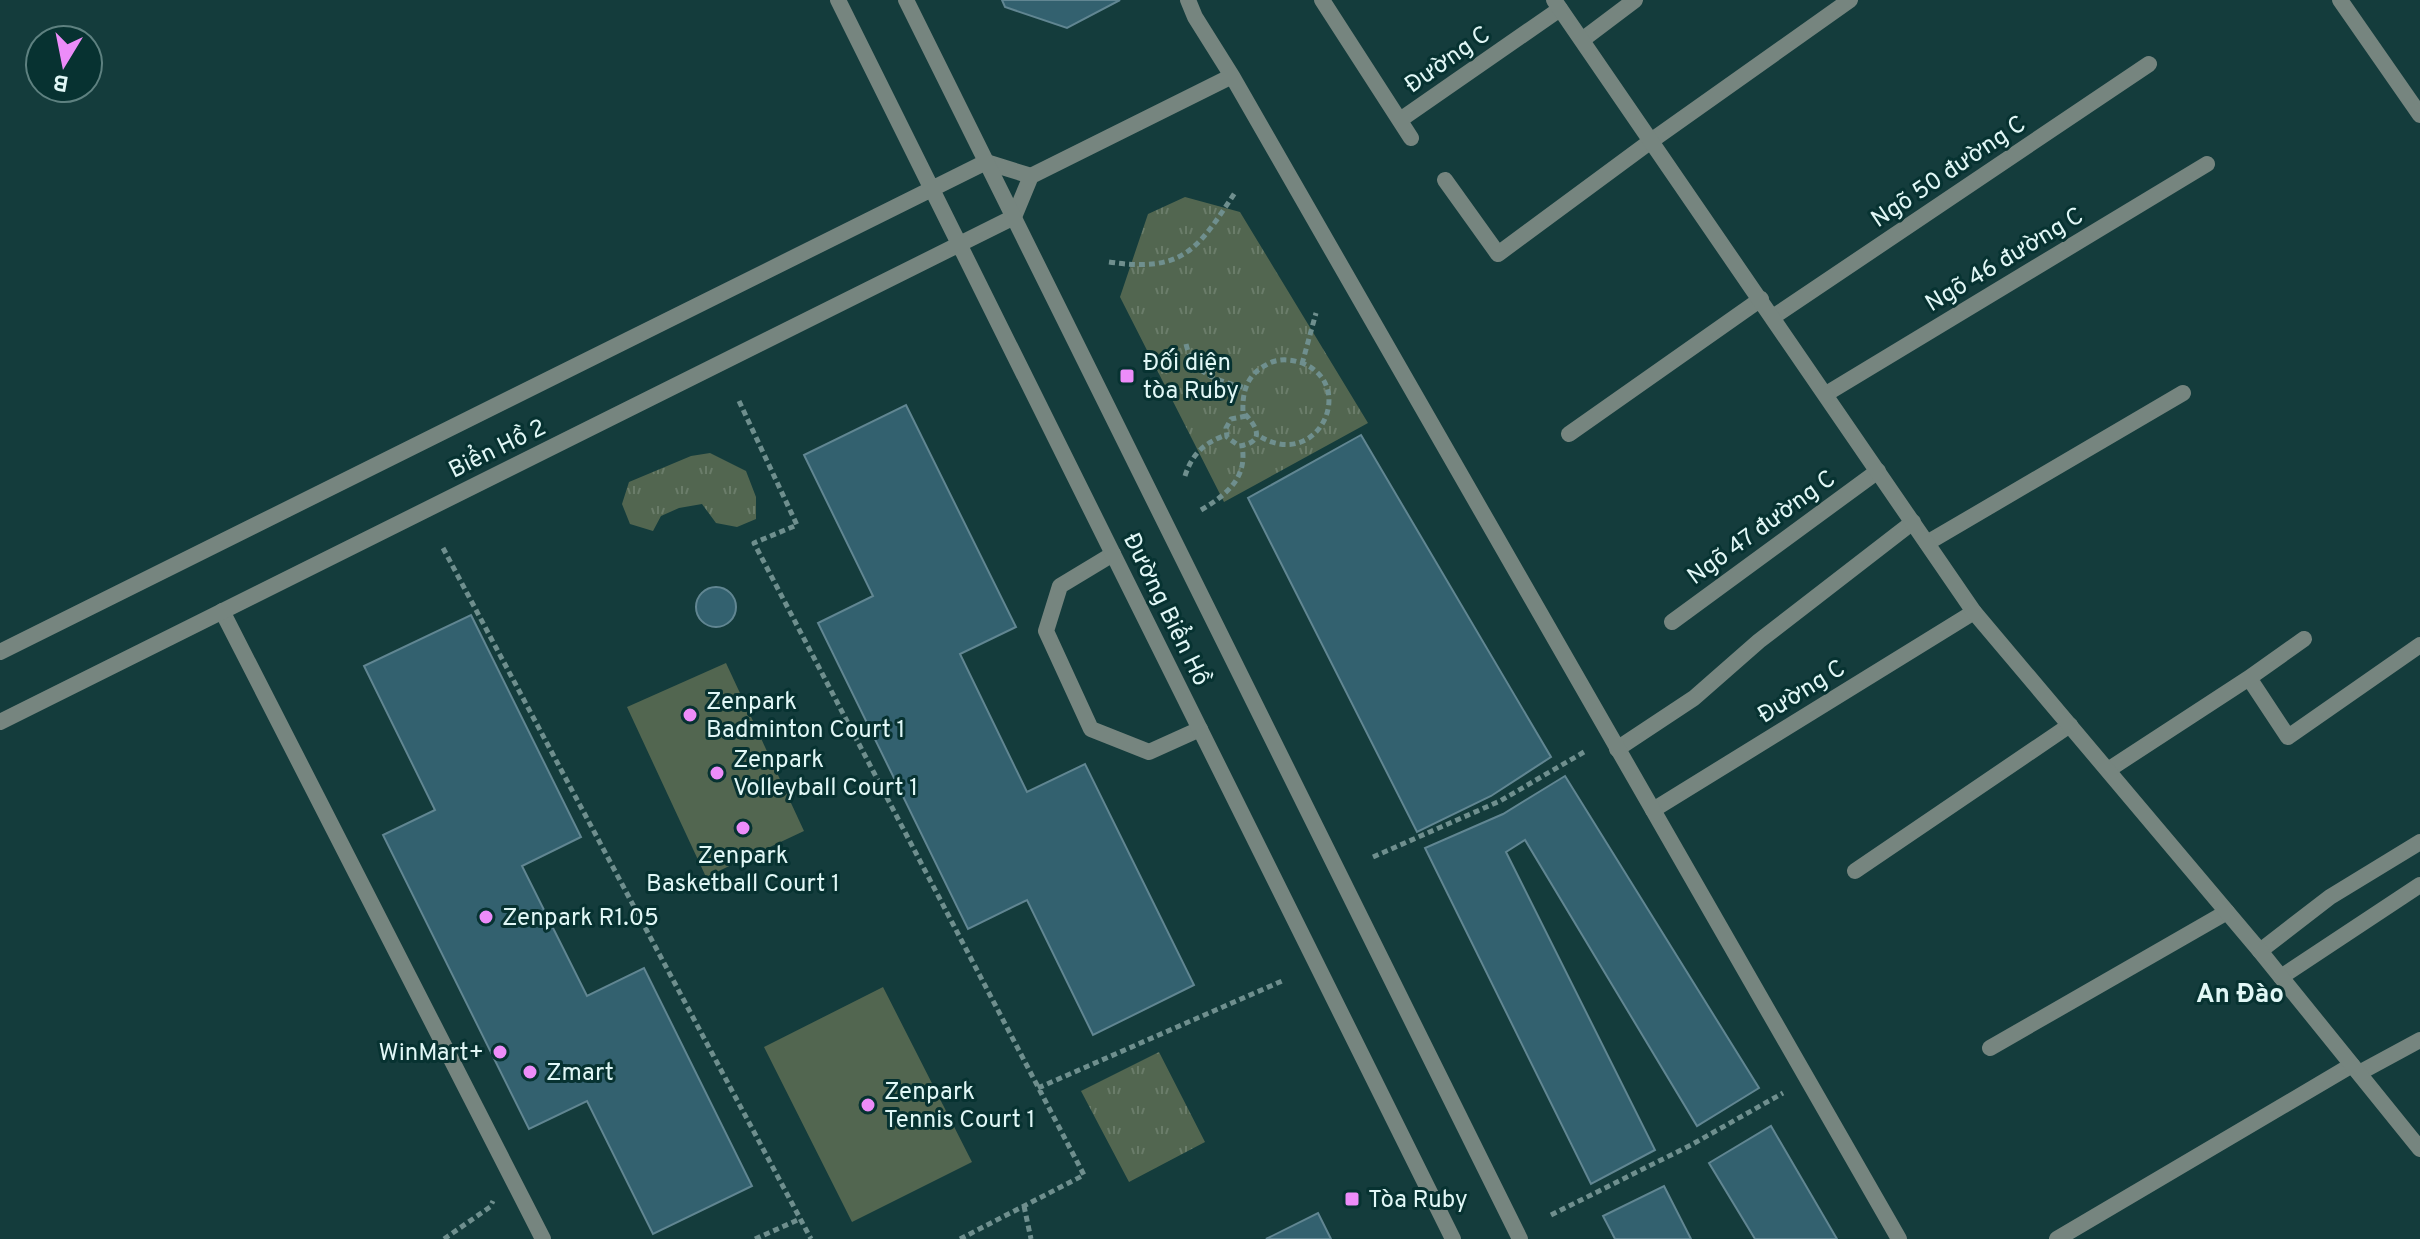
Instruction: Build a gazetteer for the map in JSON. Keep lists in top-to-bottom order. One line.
{"streets":{"street":["Đường C","Ngõ 50 đường C","Ngõ 46 đường C","Biển Hồ 2","Ngõ 47 đường C","Đường Biển Hồ"]},"crossings":[["Đường C","Ngõ 50 đường C"],["Đường C","Ngõ 46 đường C"],["Đường C","Ngõ 47 đường C"],["Biển Hồ 2","Đường Biển Hồ"]],"districts":["An Đào"],"places":{"transit":["Đối diện tòa Ruby","Tòa Ruby"],"other":["Zenpark Badminton Court 1","Zenpark Volleyball Court 1","Zenpark Basketball Court 1","Zenpark R1.05","WinMart+","Zmart","Zenpark Tennis Court 1"]},"north":"bottom"}
